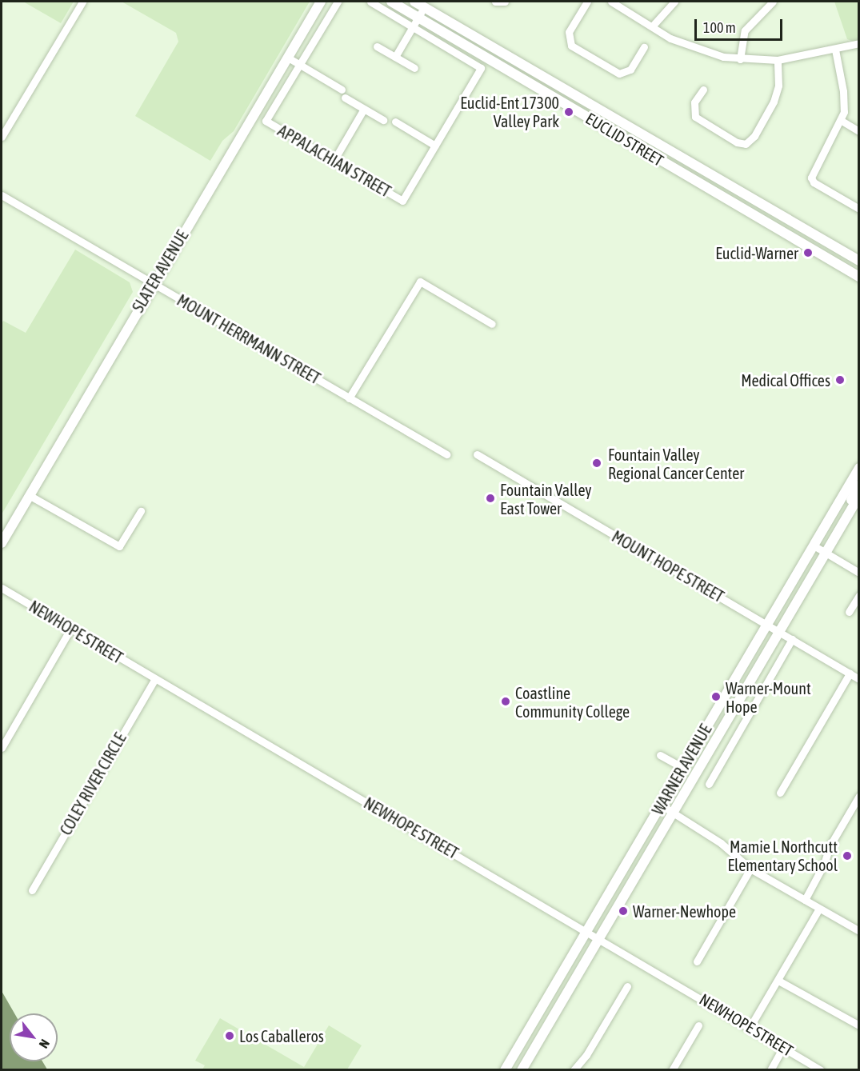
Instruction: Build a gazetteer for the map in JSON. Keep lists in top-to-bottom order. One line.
{"streets":{"main road":["EUCLID STREET","SLATER AVENUE","WARNER AVENUE"],"street":["APPALACHIAN STREET","MOUNT HERRMANN STREET","MOUNT HOPE STREET","NEWHOPE STREET","COLEY RIVER CIRCLE"]},"crossings":[["SLATER AVENUE","MOUNT HERRMANN STREET"],["MOUNT HOPE STREET","WARNER AVENUE"],["NEWHOPE STREET","WARNER AVENUE"],["NEWHOPE STREET","COLEY RIVER CIRCLE"]],"places":["Euclid-Ent 17300 Valley Park","Euclid-Warner","Medical Offices","Fountain Valley Regional Cancer Center","Fountain Valley East Tower","Warner-Mount Hope","Coastline Community College","Mamie L Northcutt Elementary School","Warner-Newhope","Los Caballeros"],"scale_bar":"100 m","north":"bottom right"}
